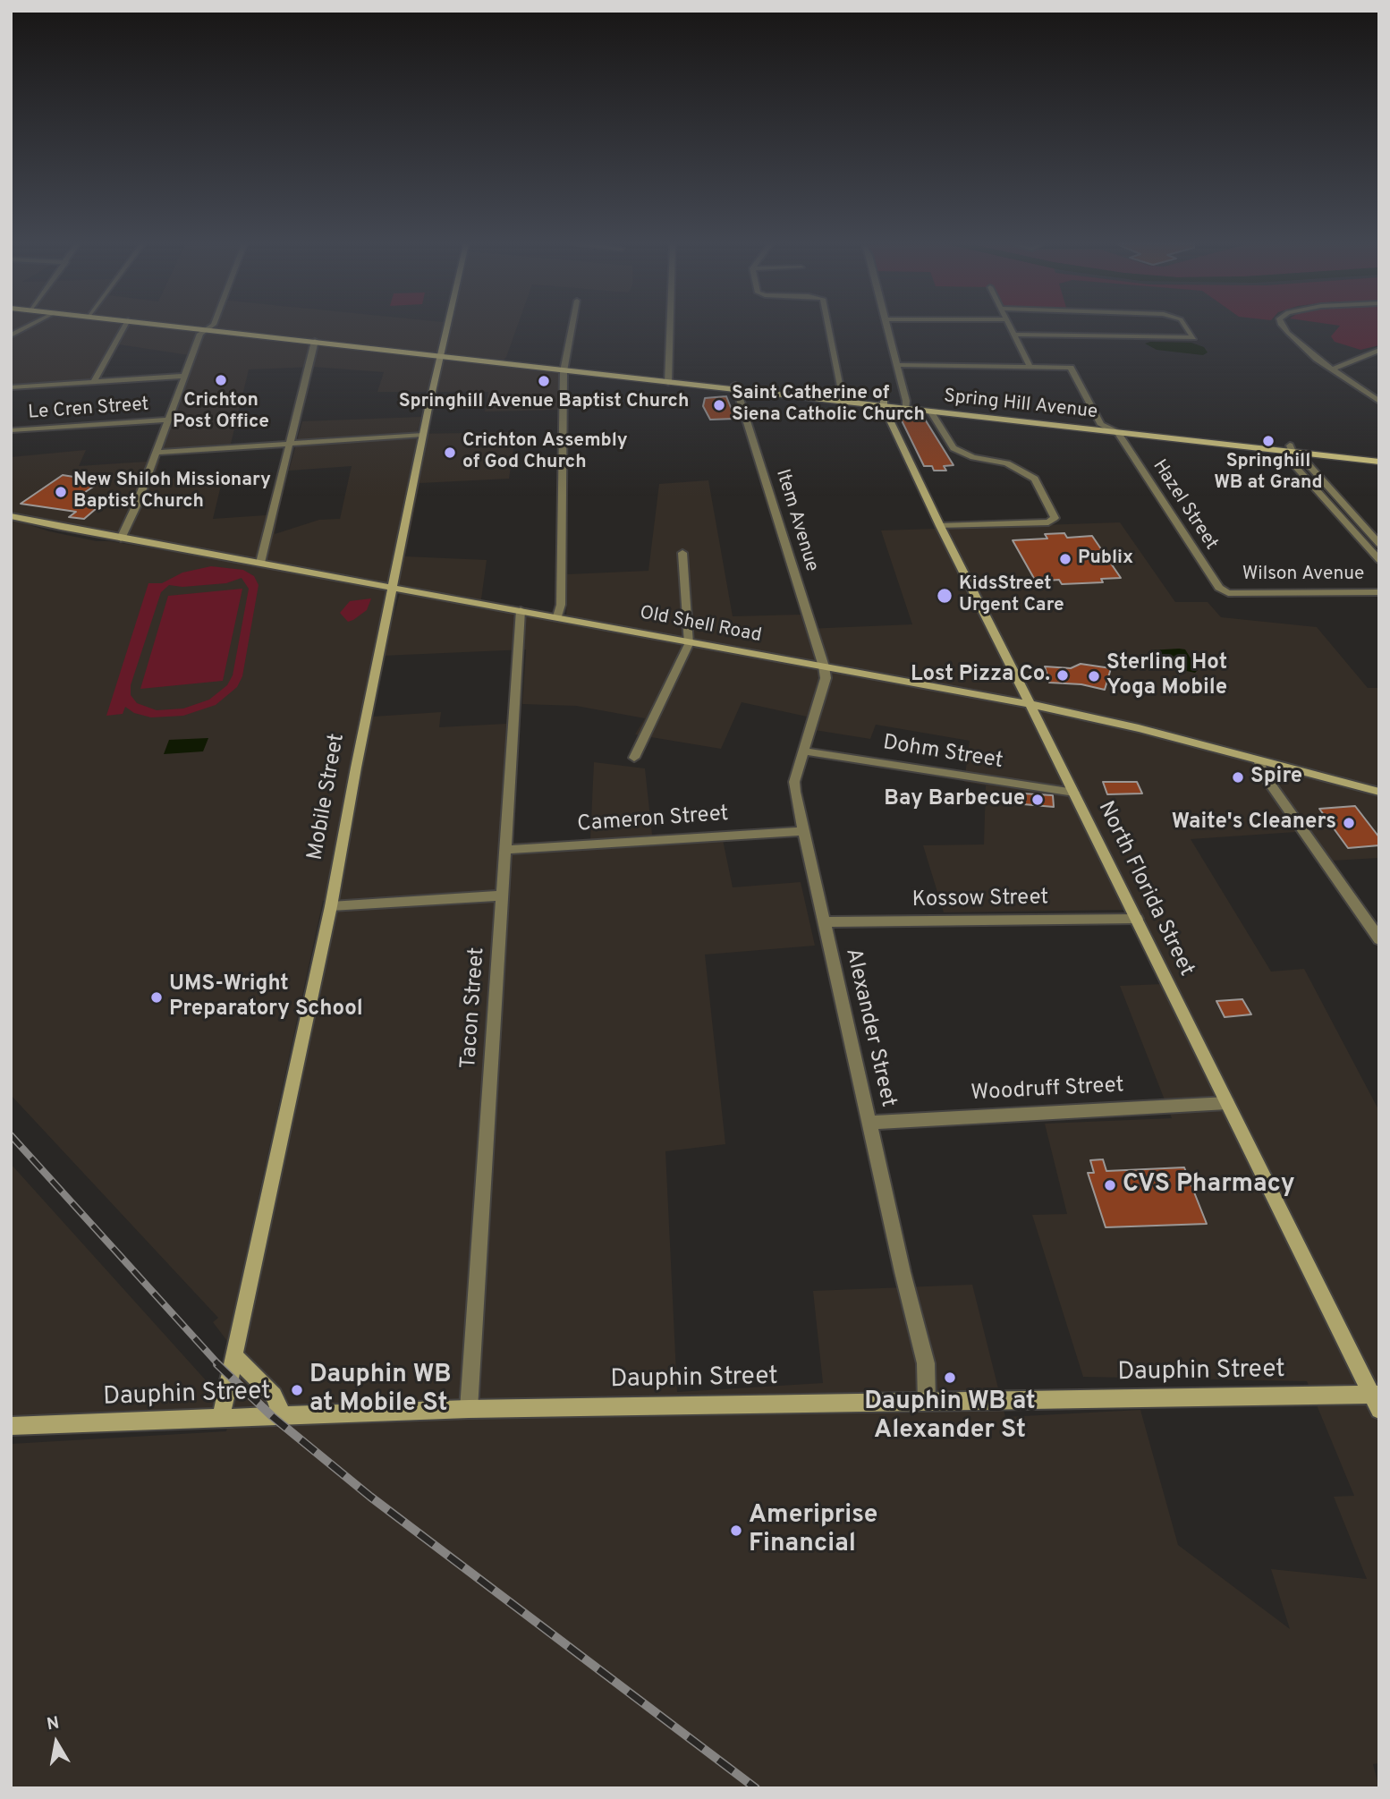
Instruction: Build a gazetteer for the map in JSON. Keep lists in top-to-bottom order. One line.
{"streets":{"main road":["Spring Hill Avenue"],"street":["Le Cren Street","Hazel Street","Item Avenue","Wilson Avenue","Old Shell Road","Dohm Street","Mobile Street","Cameron Street","North Florida Street","Kossow Street","Tacon Street","Alexander Street","Woodruff Street","Dauphin Street"]},"crossings":[["Spring Hill Avenue","Hazel Street"],["Spring Hill Avenue","Item Avenue"],["Spring Hill Avenue","Mobile Street"],["Spring Hill Avenue","North Florida Street"],["Hazel Street","Wilson Avenue"],["Item Avenue","Old Shell Road"],["Item Avenue","Alexander Street"],["Old Shell Road","Mobile Street"],["Old Shell Road","North Florida Street"],["Old Shell Road","Tacon Street"],["Old Shell Road","Alexander Street"],["Dohm Street","North Florida Street"],["Dohm Street","Alexander Street"],["Mobile Street","Dauphin Street"],["Cameron Street","Tacon Street"],["Cameron Street","Alexander Street"],["North Florida Street","Kossow Street"],["North Florida Street","Woodruff Street"],["North Florida Street","Dauphin Street"],["Kossow Street","Alexander Street"],["Tacon Street","Dauphin Street"],["Alexander Street","Woodruff Street"],["Alexander Street","Dauphin Street"]],"places":["Crichton Post Office","Springhill Avenue Baptist Church","Saint Catherine of Siena Catholic Church","Springhill WB at Grand","Crichton Assembly of God Church","New Shiloh Missionary Baptist Church","Publix","KidsStreet Urgent Care","Lost Pizza Co.","Sterling Hot Yoga Mobile","Spire","Bay Barbecue","Waite's Cleaners","UMS-Wright Preparatory School","CVS Pharmacy","Dauphin WB at Alexander St","Dauphin WB at Mobile St","Ameriprise Financial"],"north":"top"}
